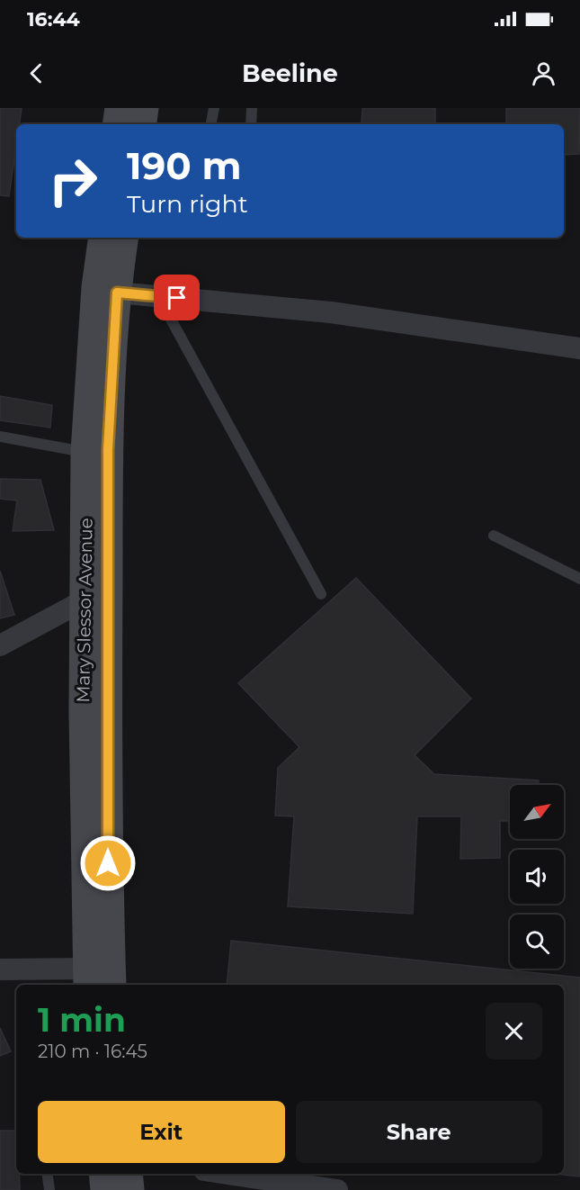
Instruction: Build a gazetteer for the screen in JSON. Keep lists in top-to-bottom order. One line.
{"streets":{"main road":["Mary Slessor Avenue"]},"north":"top right","page":{"status":"16:44","header":"Beeline","turn":["190 m","Turn right"],"heading":["1 min","210 m · 16:45"],"buttons":["Exit","Share"]}}
